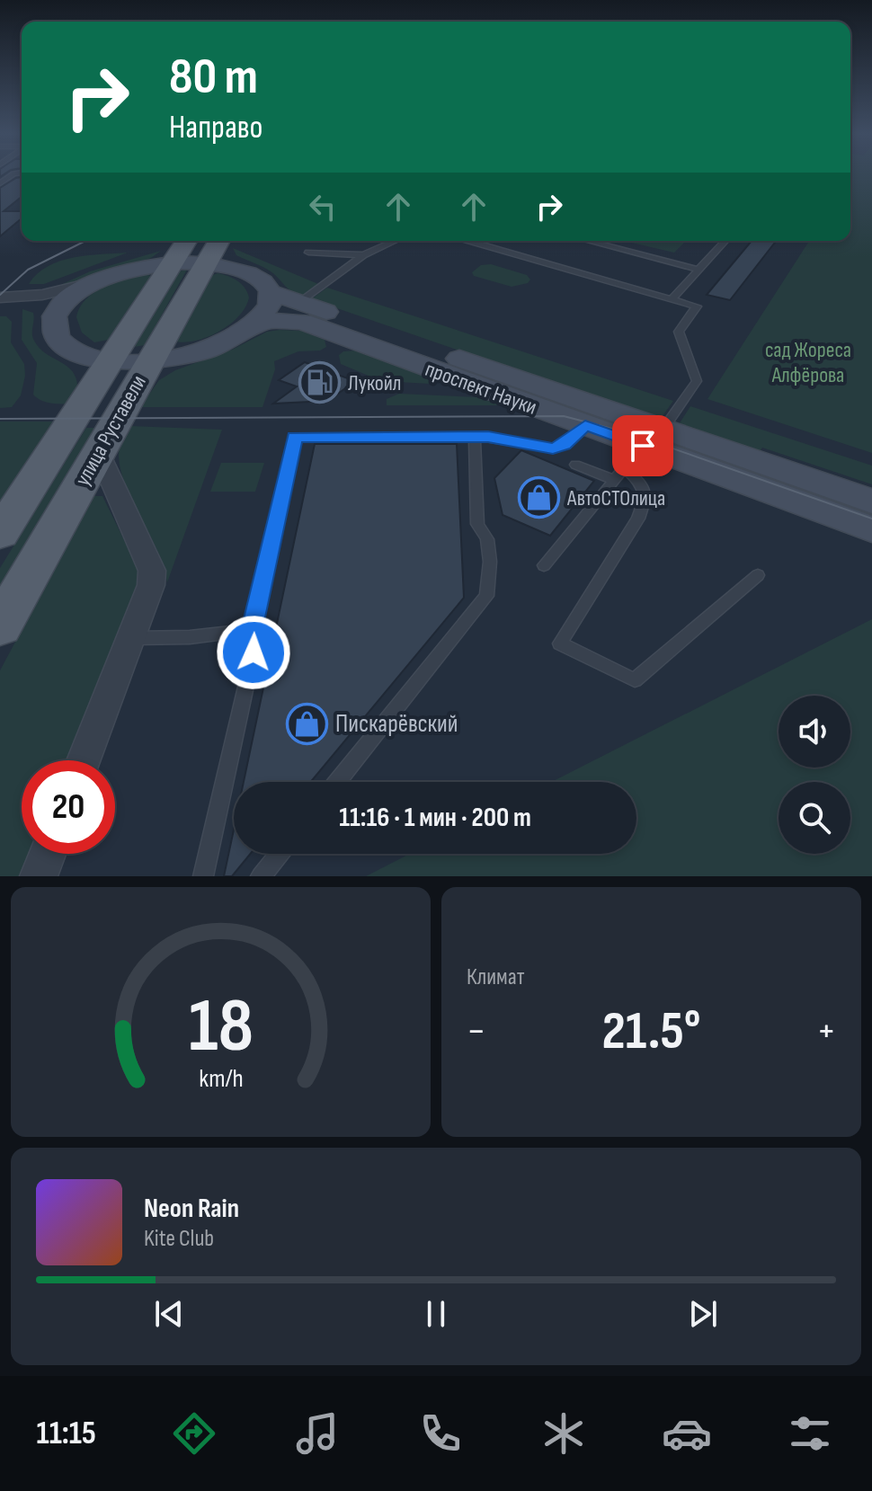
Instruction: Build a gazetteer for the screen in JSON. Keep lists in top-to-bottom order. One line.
{"streets":{"main road":["проспект Науки","улица Руставели"]},"crossings":[["проспект Науки","улица Руставели"]],"parks":["сад Жореса Алфёрова"],"places":{"fuel station":["Лукойл"],"shop":["АвтоСТОлица","Пискарёвский"]},"page":{"turn":["80 m","Направо"],"limit":"20","trip":"11:16 · 1 мин · 200 m","tile":"Климат","heat":["−","21.5°","+"],"song":["Neon Rain","Kite Club"],"tabs":"11:15","gauge":["18","km/h"]}}
